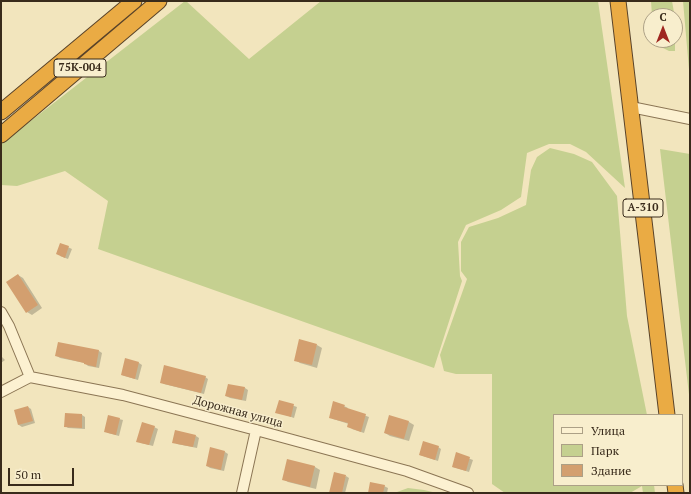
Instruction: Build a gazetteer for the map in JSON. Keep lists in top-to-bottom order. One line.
{"streets":{"highway":["75К-004","А-310"],"street":["Дорожная улица"]},"legend":["Улица","Парк","Здание"],"scale_bar":"50 m","north":"top"}
